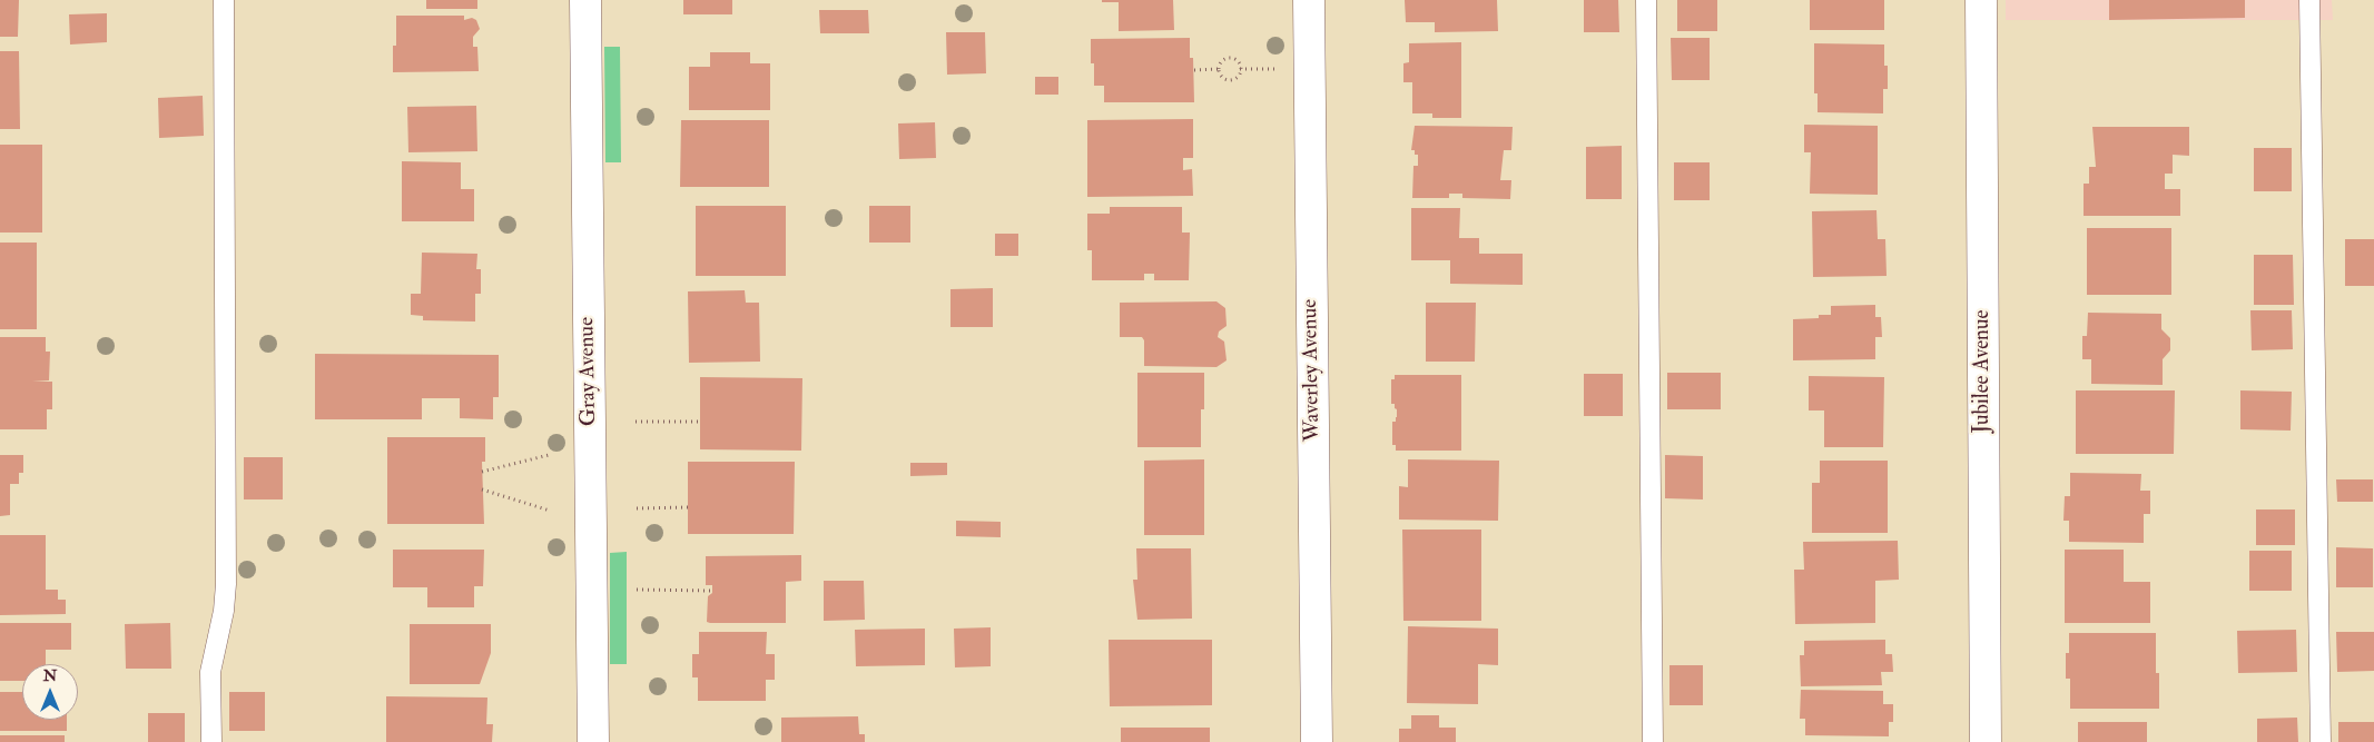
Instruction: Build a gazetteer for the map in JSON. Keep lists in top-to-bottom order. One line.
{"streets":{"street":["Waverley Avenue","Gray Avenue","Jubilee Avenue"]},"north":"top"}
